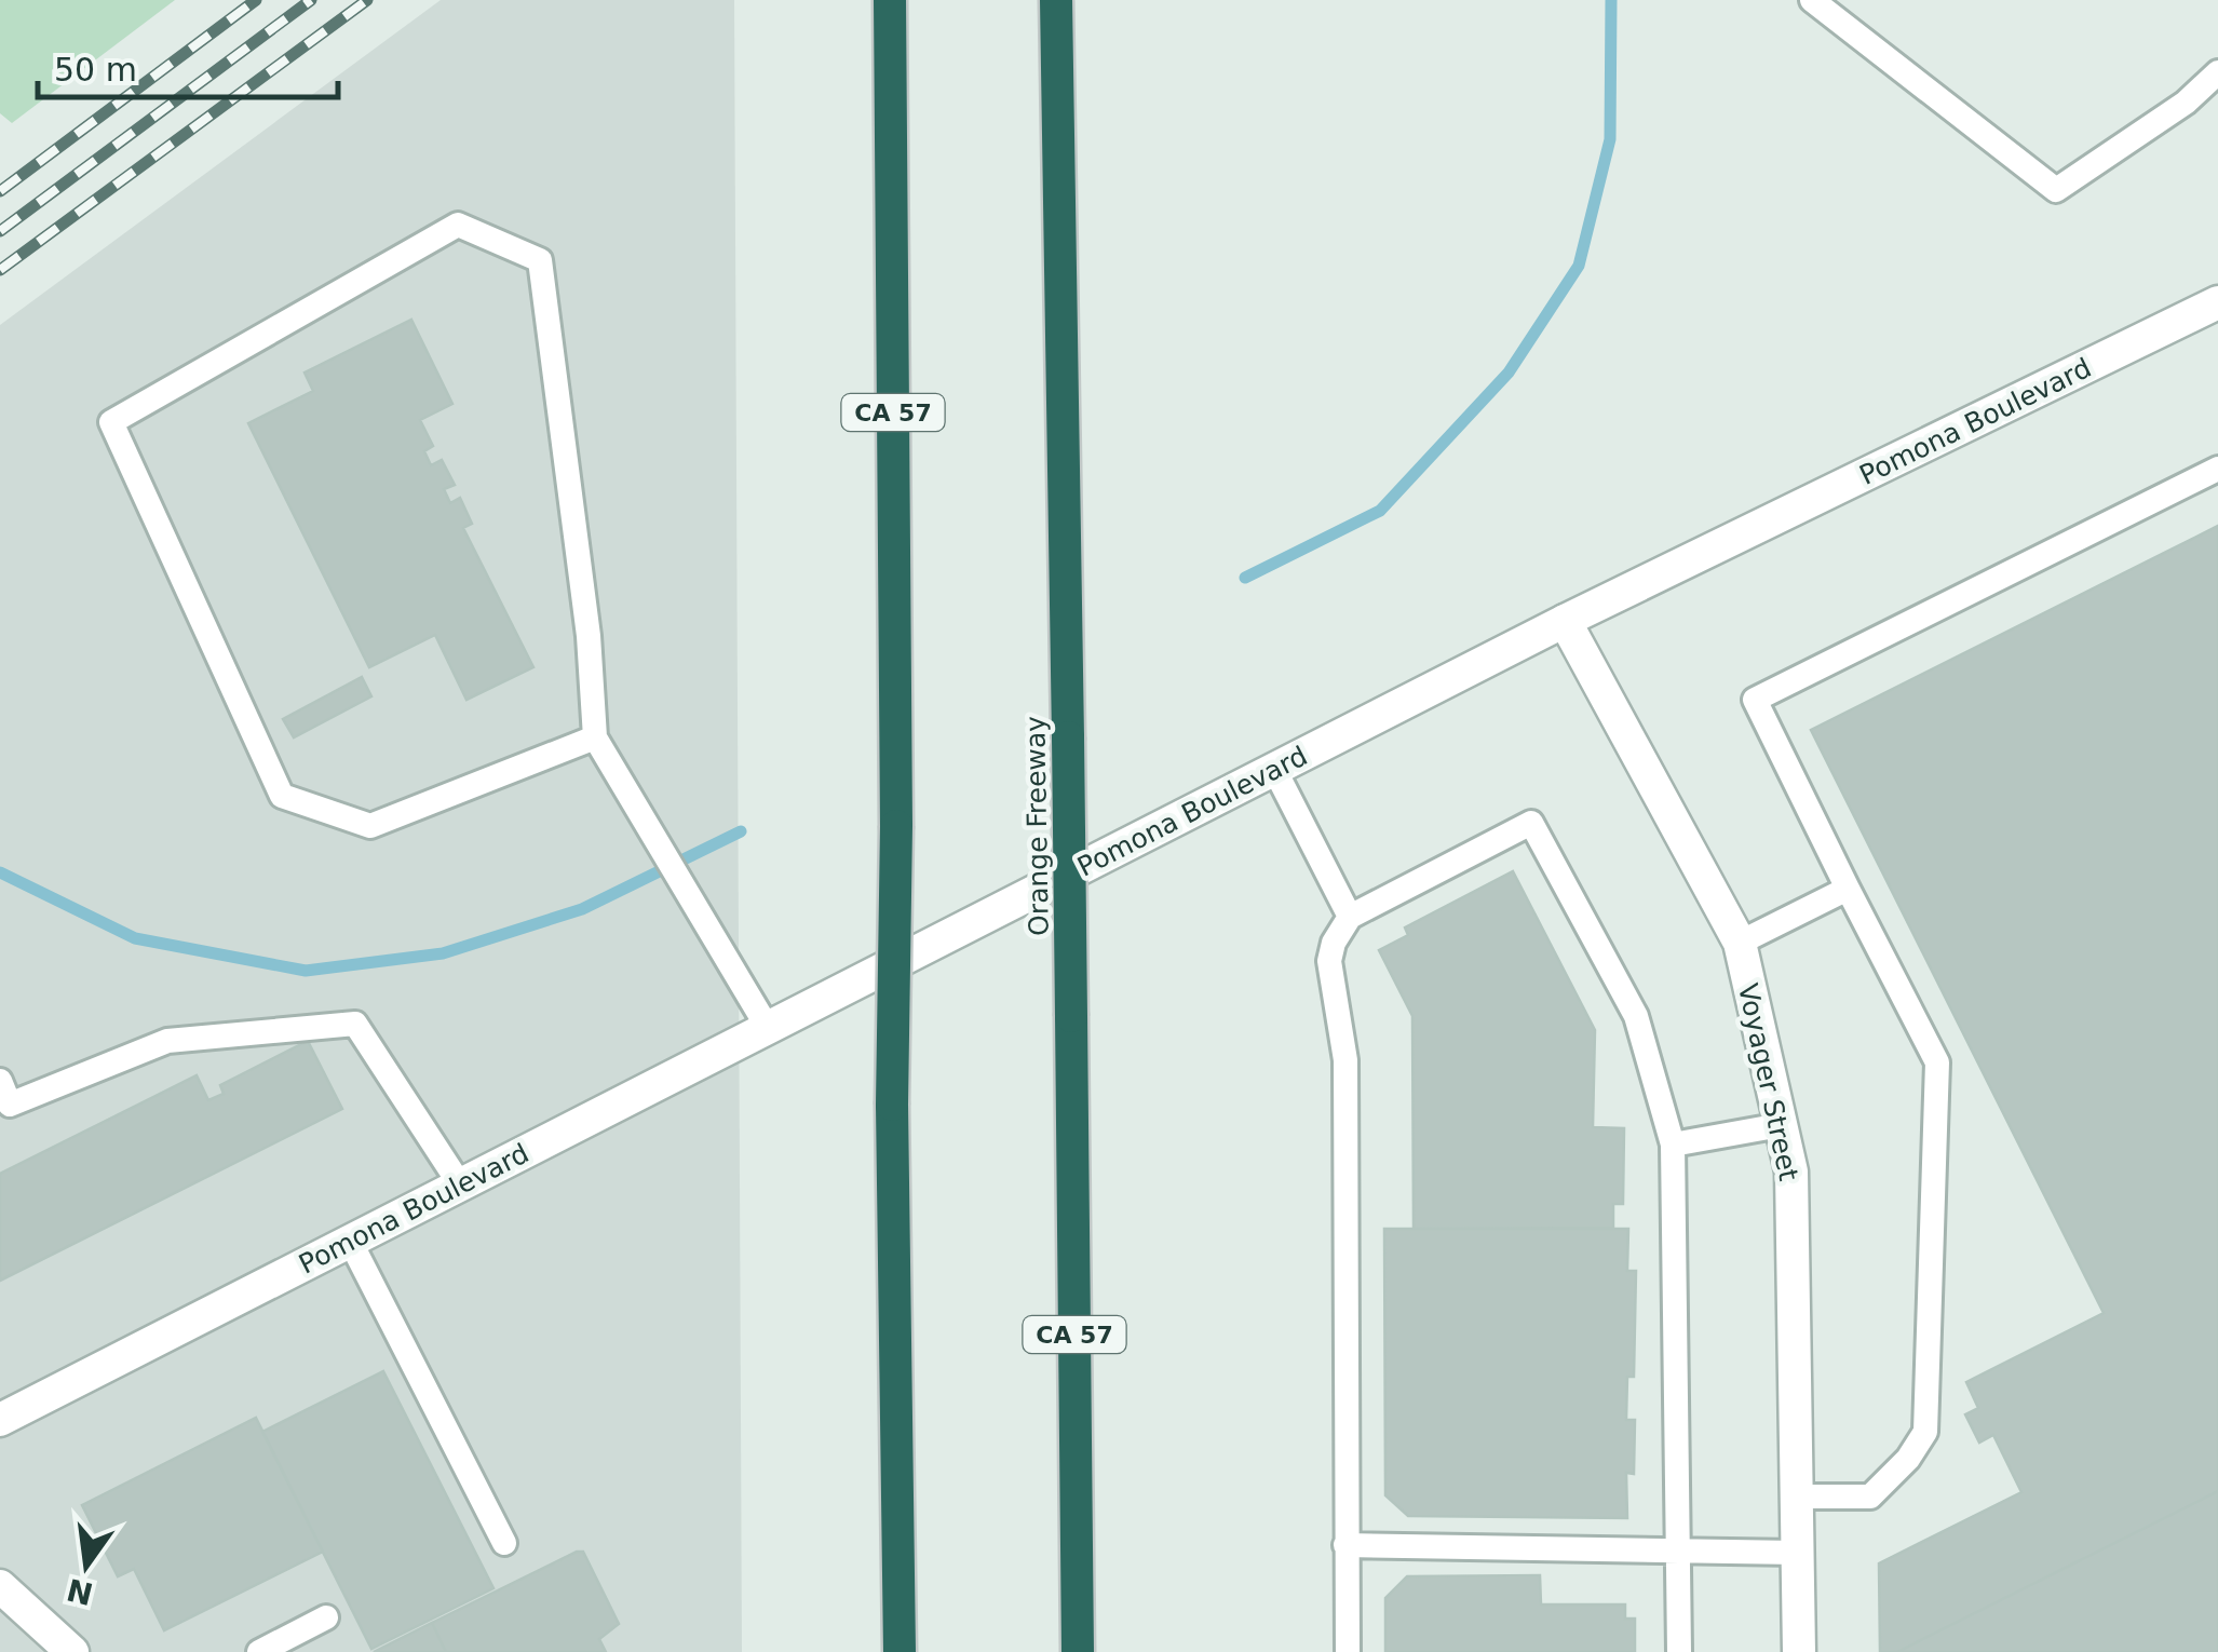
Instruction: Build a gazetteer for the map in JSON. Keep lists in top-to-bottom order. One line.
{"streets":{"highway":["CA 57","Orange Freeway"],"street":["Pomona Boulevard","Voyager Street"]},"crossings":[["Pomona Boulevard","Voyager Street"]],"scale_bar":"50 m","north":"bottom"}
